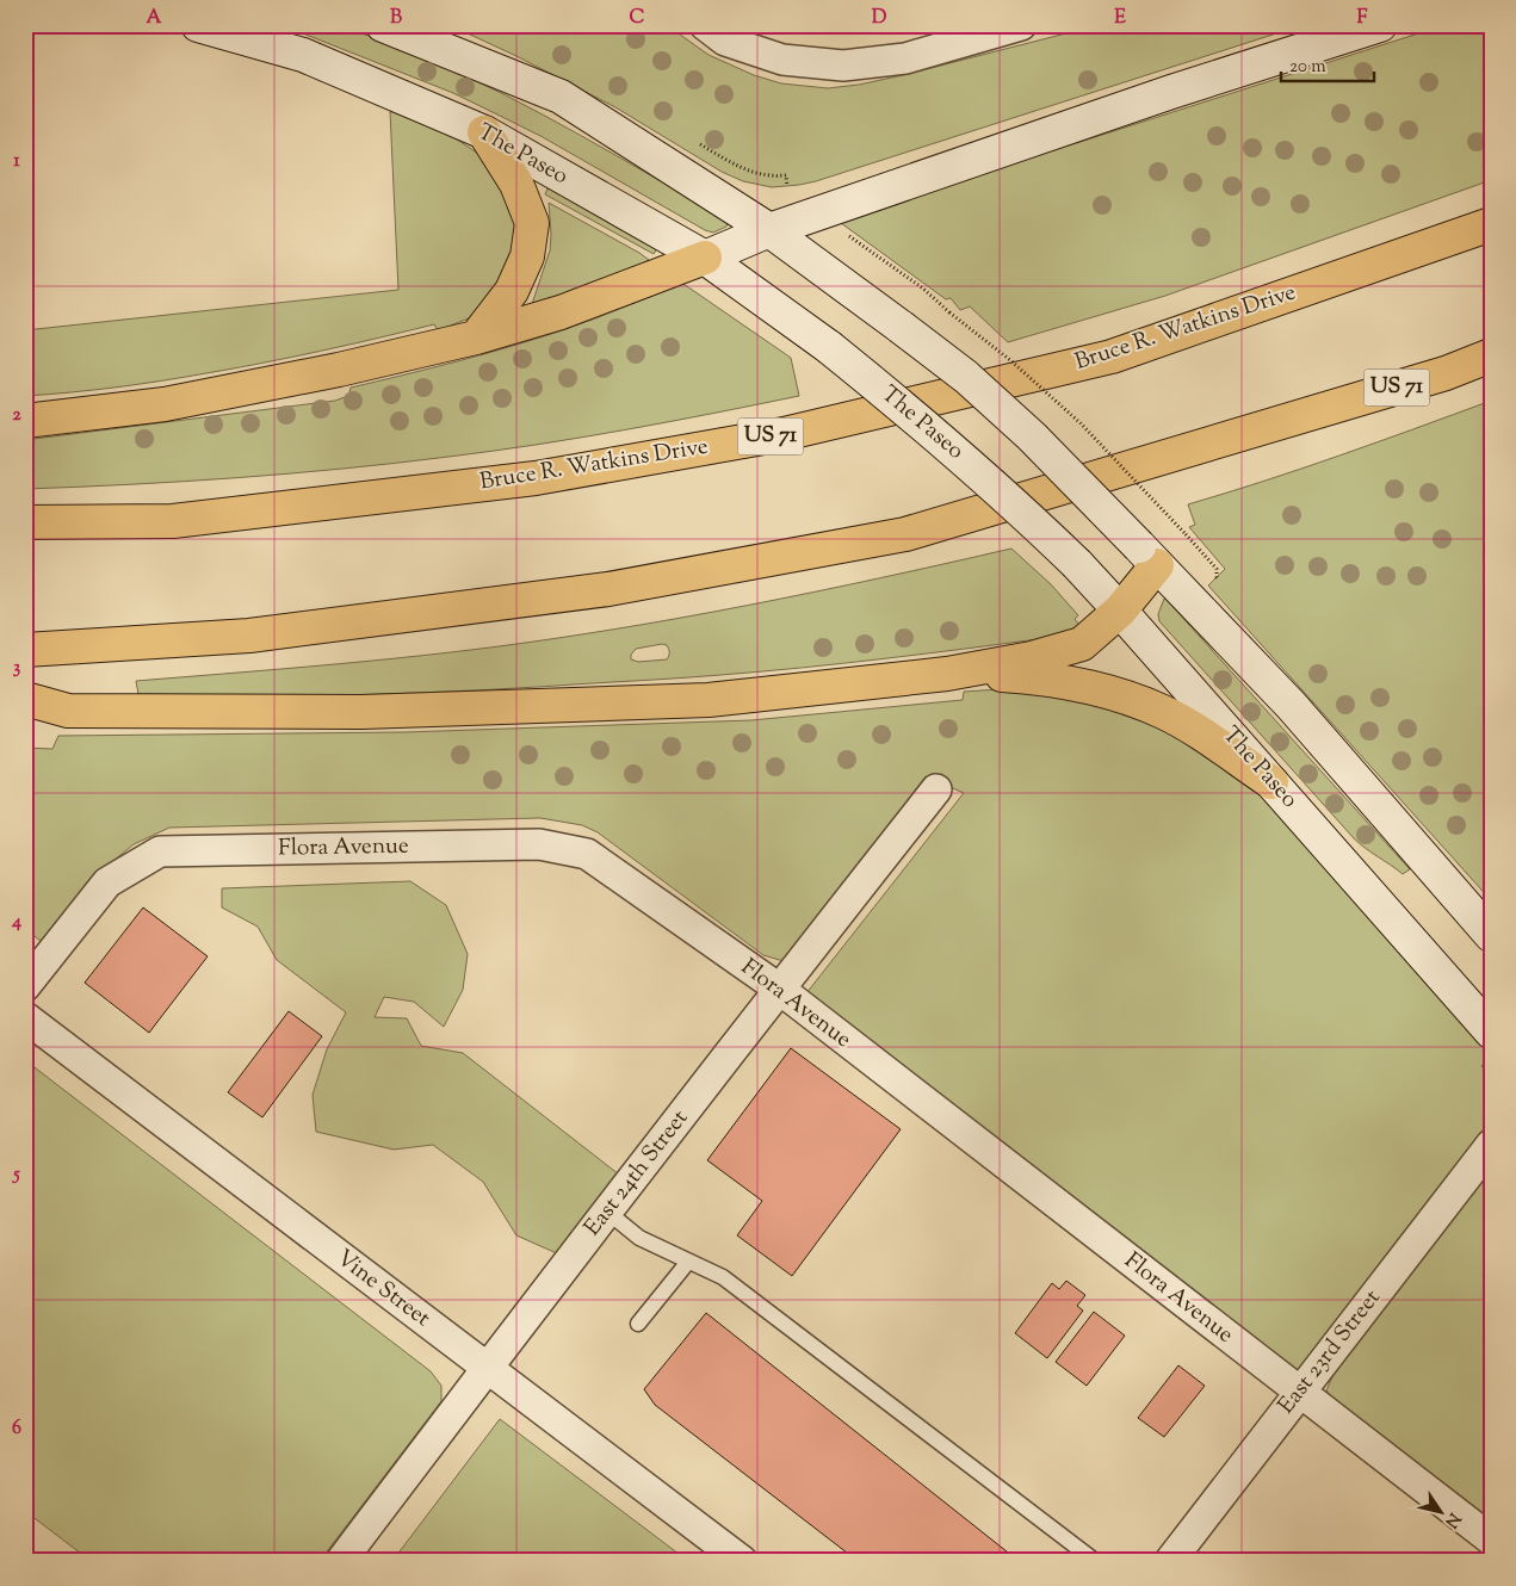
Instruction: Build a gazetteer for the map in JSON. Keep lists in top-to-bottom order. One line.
{"streets":{"highway":["Bruce R. Watkins Drive","US 71"],"main road":["The Paseo"],"street":["Flora Avenue","East 24th Street","Vine Street","East 23rd Street"]},"crossings":[["Flora Avenue","East 24th Street"],["Flora Avenue","East 23rd Street"],["East 24th Street","Vine Street"]],"scale_bar":"20 m","north":"bottom right","grid":{"columns":["A","B","C","D","E","F"],"rows":["1","2","3","4","5","6"]}}
